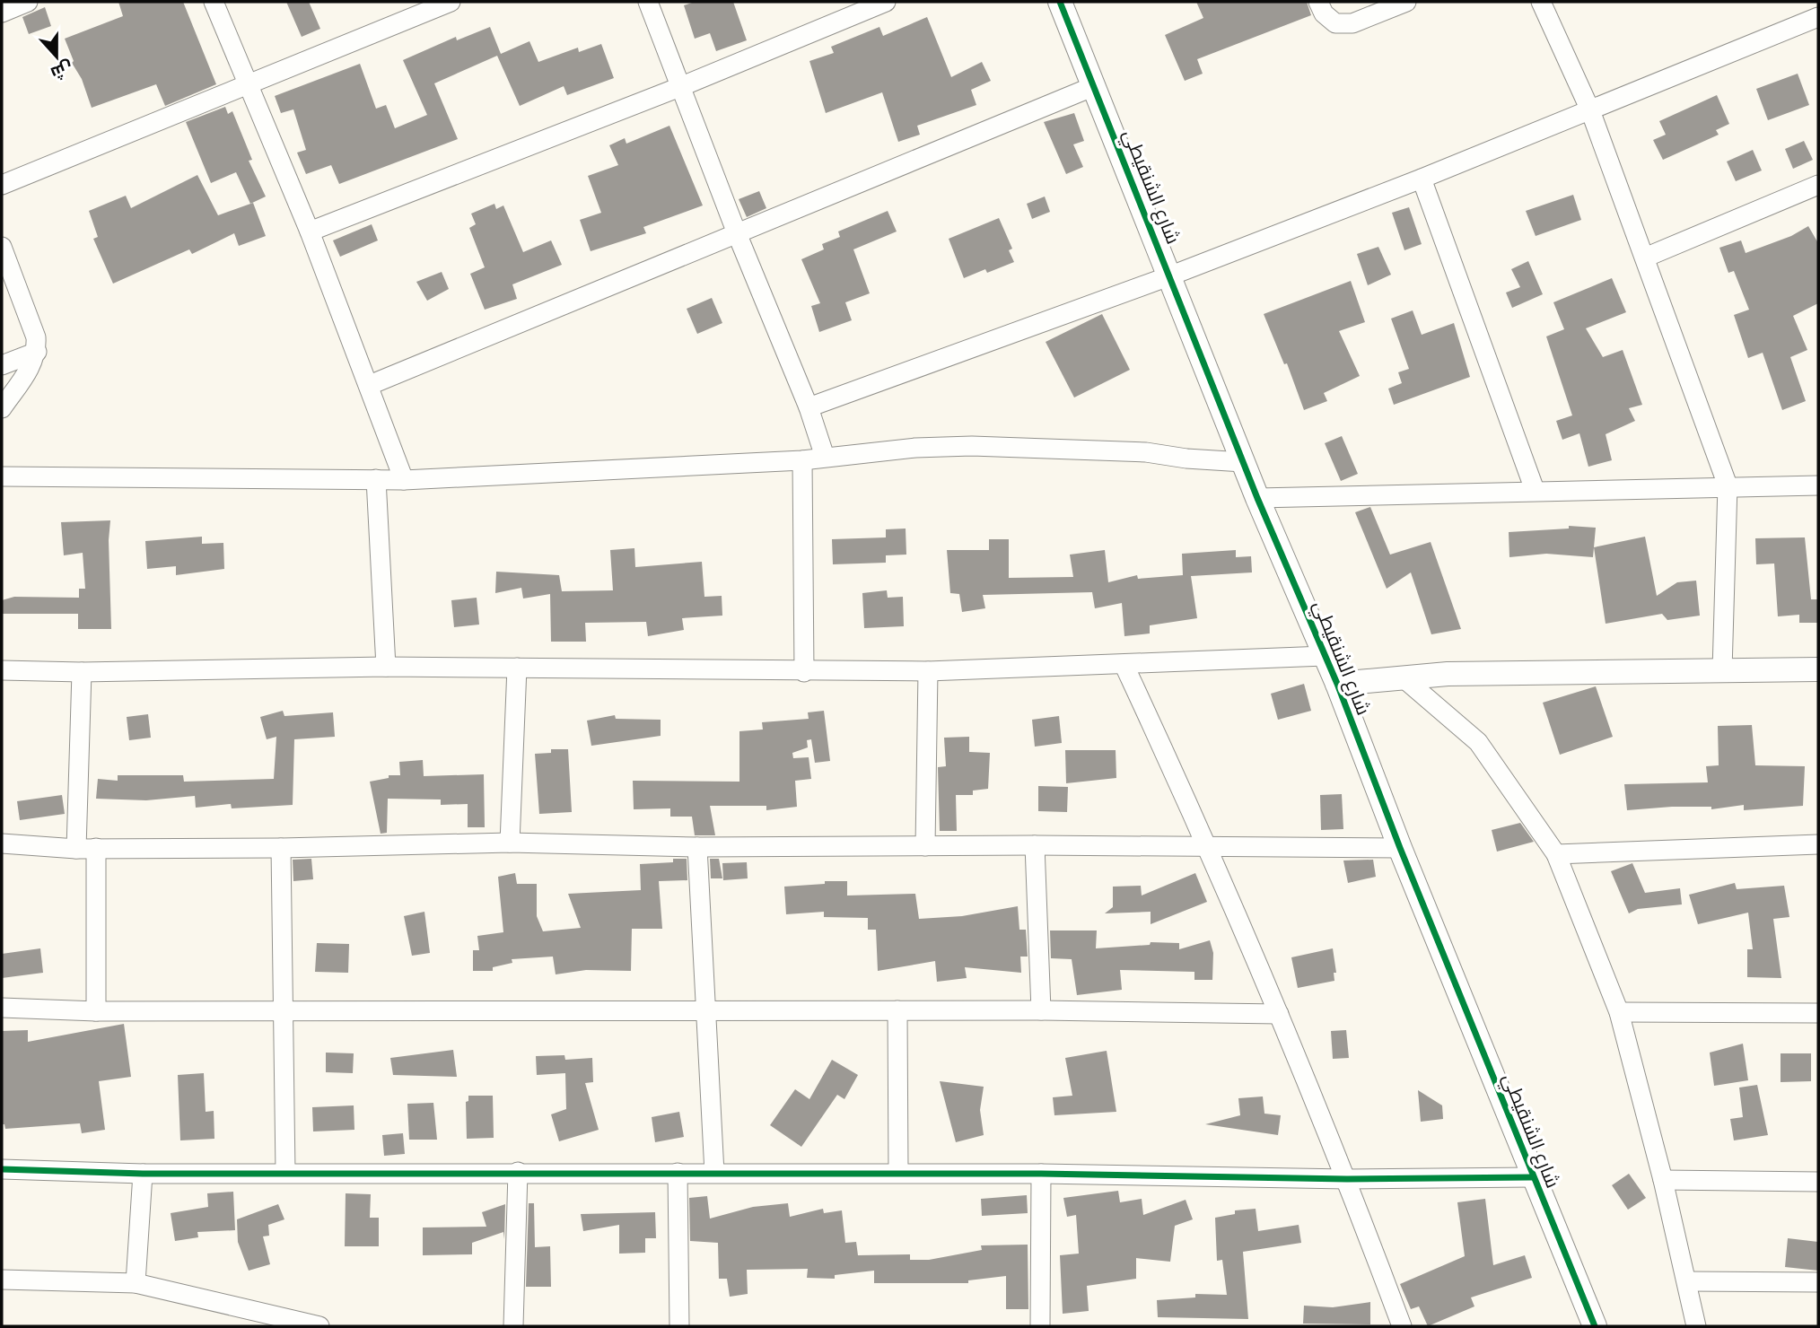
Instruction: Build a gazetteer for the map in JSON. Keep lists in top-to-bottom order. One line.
{"streets":{"street":["شارع الشنقيطي"]},"north":"bottom"}
